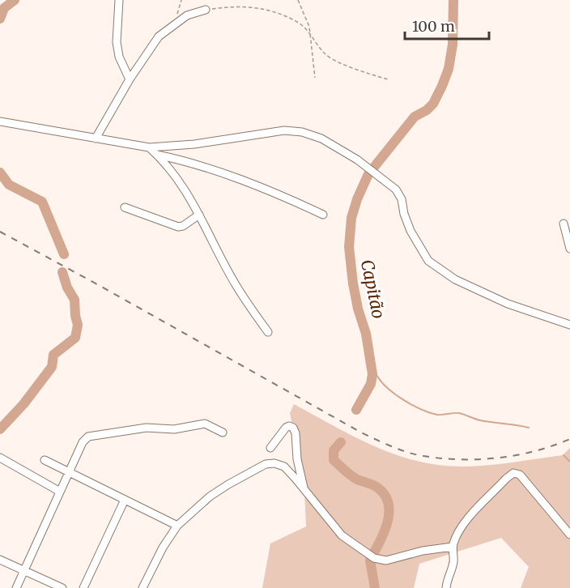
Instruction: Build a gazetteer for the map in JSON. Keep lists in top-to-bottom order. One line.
{"water":["Capitão"],"scale_bar":"100 m"}
